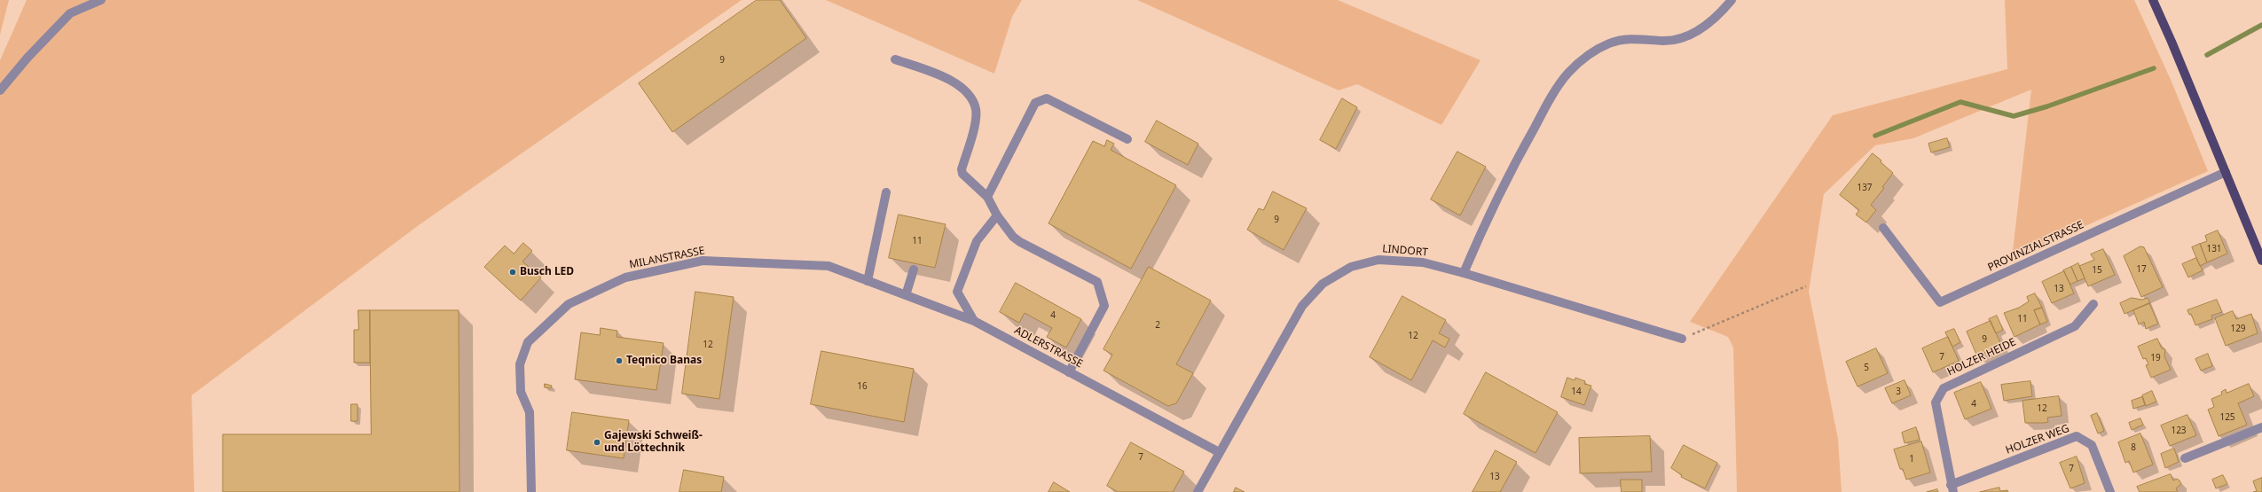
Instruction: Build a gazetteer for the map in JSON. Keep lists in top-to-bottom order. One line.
{"streets":{"street":["PROVINZIALSTRASSE","LINDORT","MILANSTRASSE","ADLERSTRASSE","HOLZER HEIDE","HOLZER WEG"]},"crossings":[["LINDORT","ADLERSTRASSE"],["MILANSTRASSE","ADLERSTRASSE"],["HOLZER HEIDE","HOLZER WEG"]],"places":["Busch LED","Teqnico Banas","Gajewski Schweiß- und Löttechnik"],"house_numbers":["9","137","9","11","131","17","15","13","4","11","2","129","12","9","12","7","19","5","16","14","3","4","12","125","123","8","7","1","7","13"]}
